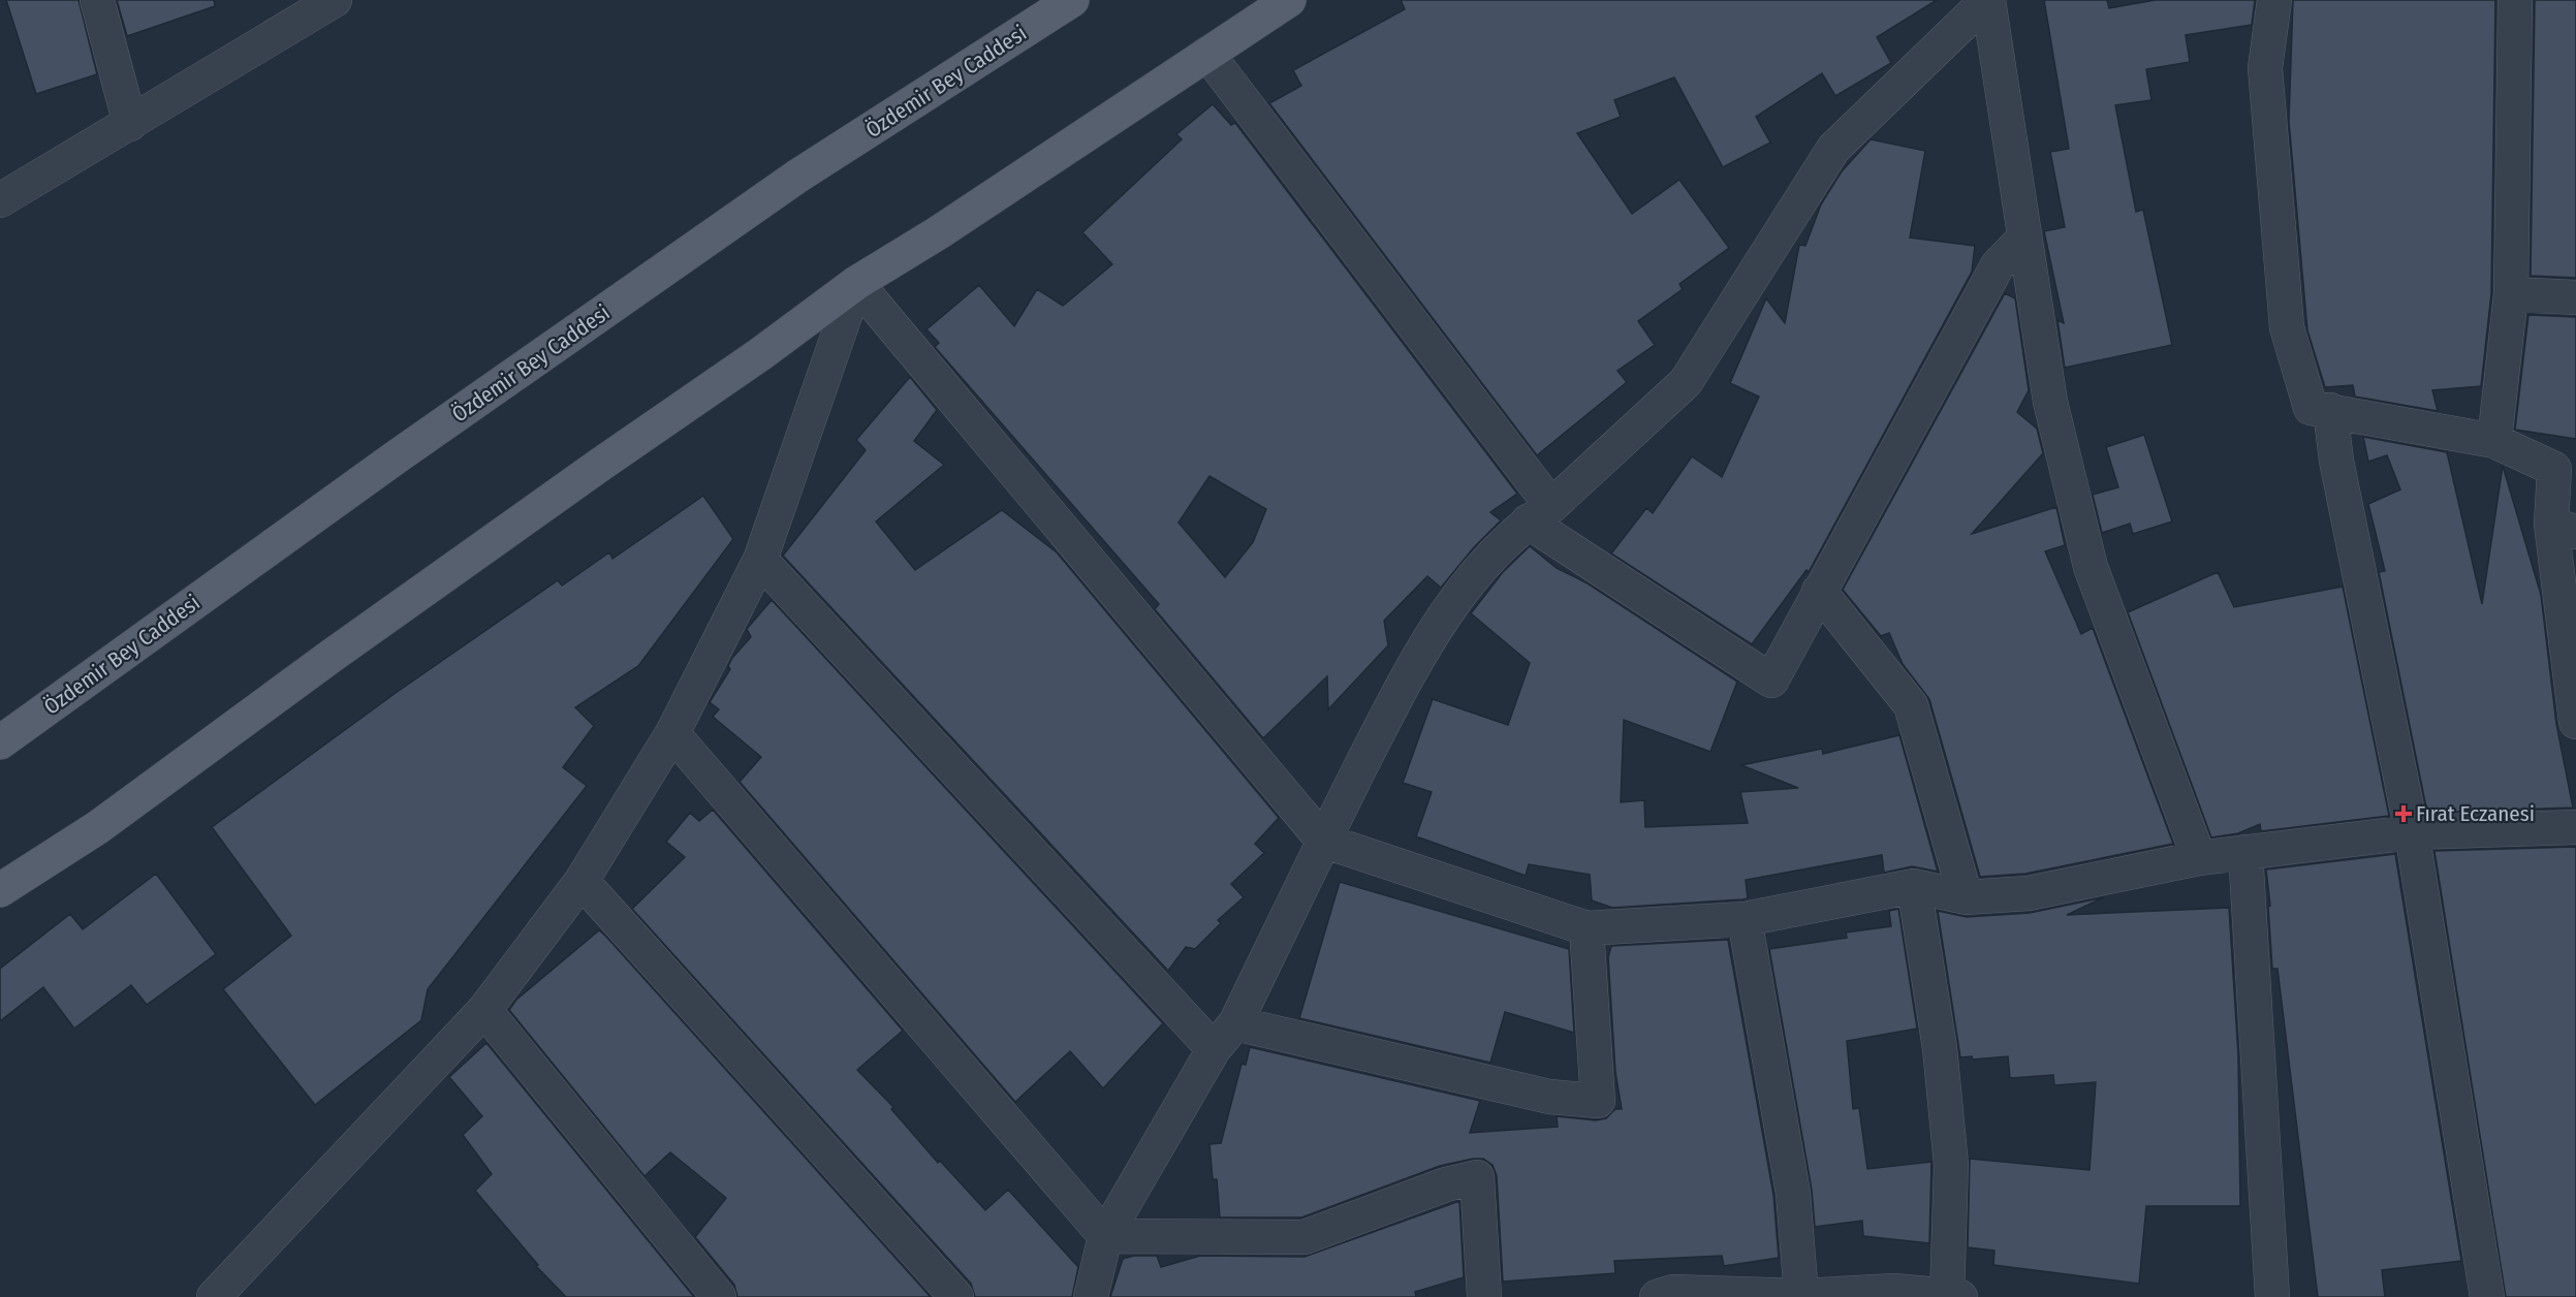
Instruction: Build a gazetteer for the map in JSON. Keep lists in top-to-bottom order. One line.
{"streets":{"main road":["Özdemir Bey Caddesi"]},"places":{"health":["Fırat Eczanesi"]}}
